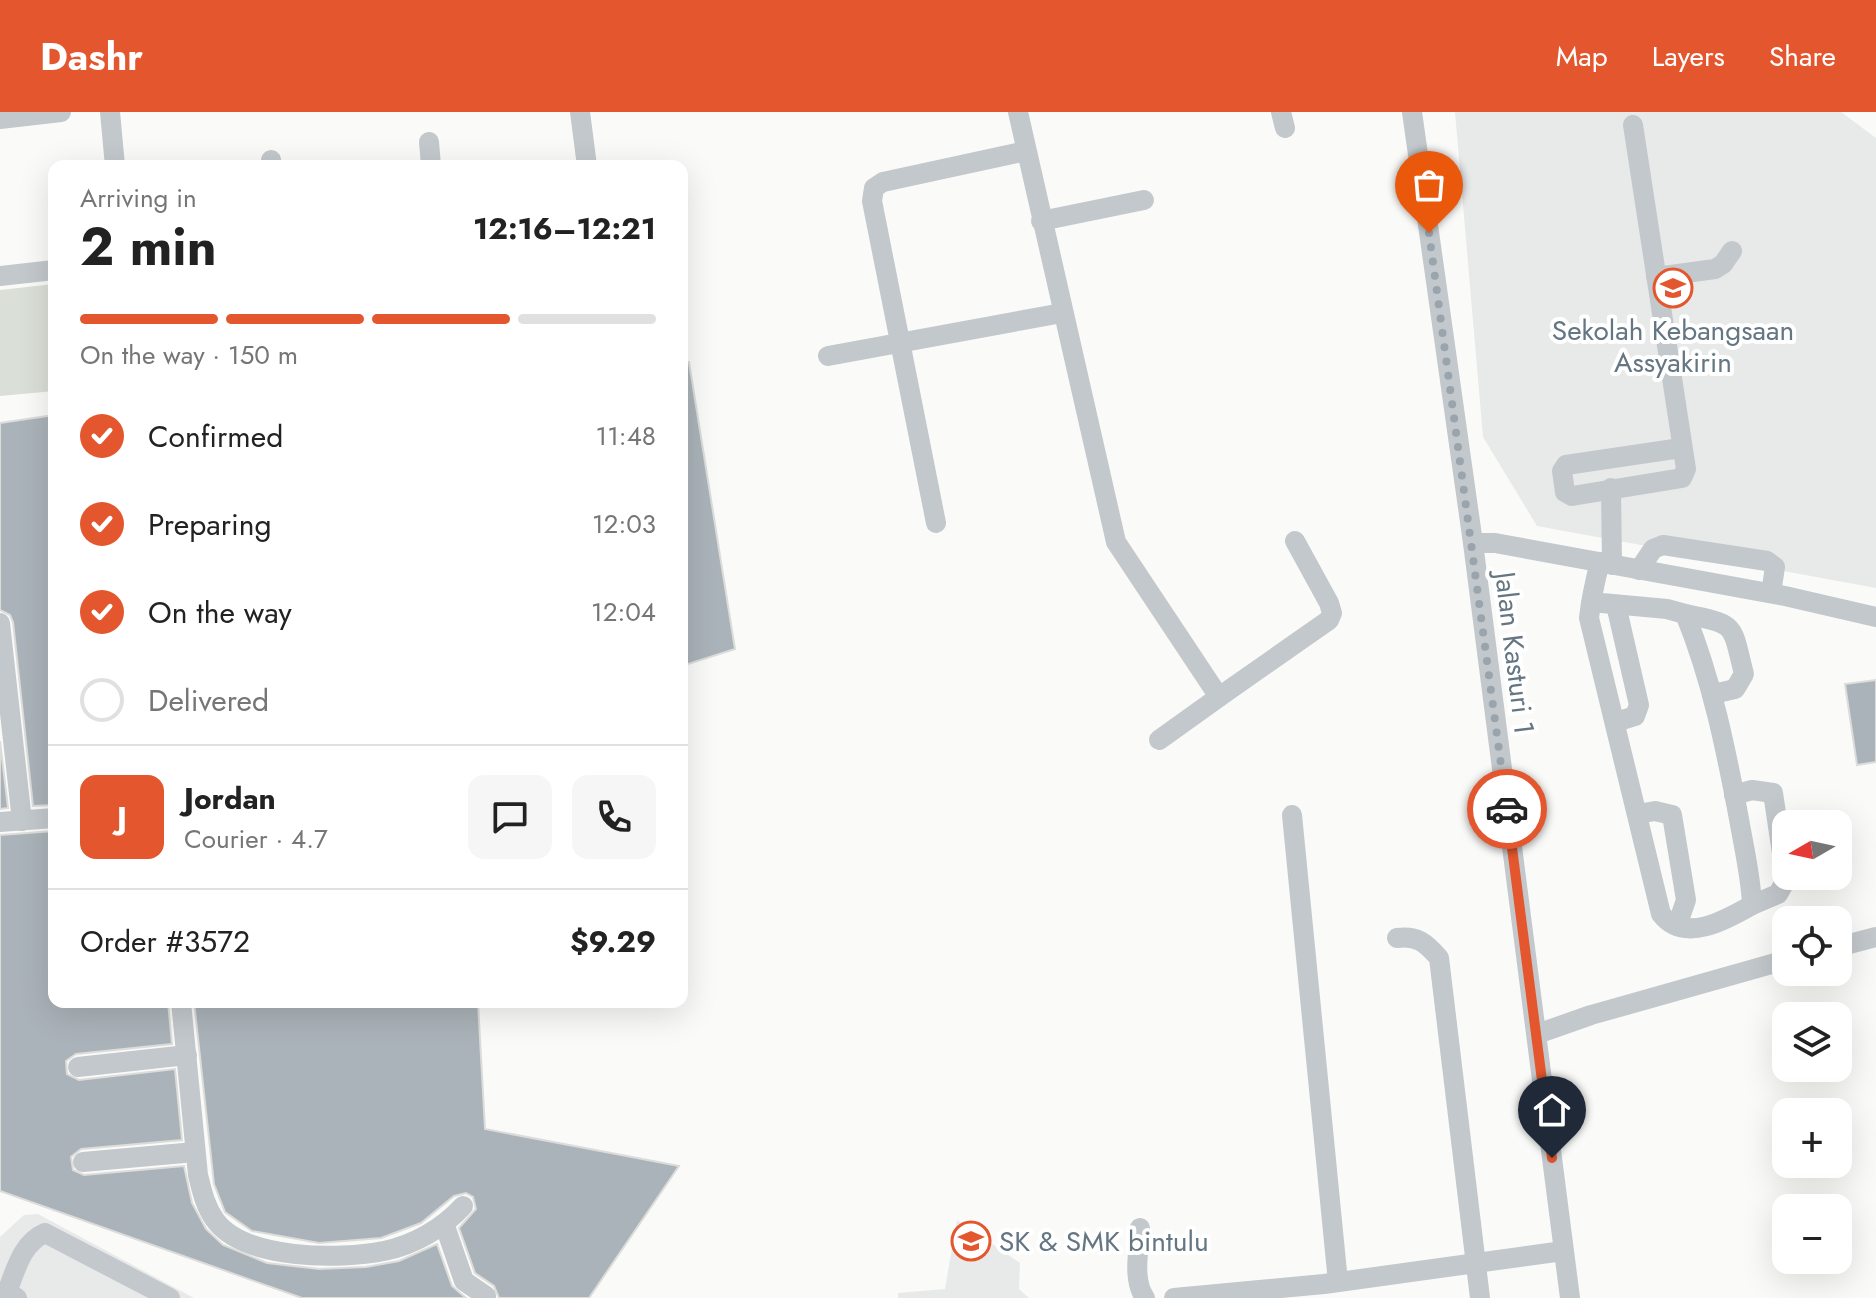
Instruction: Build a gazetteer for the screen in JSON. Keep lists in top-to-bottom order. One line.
{"streets":{"street":["Jalan Kasturi 1"]},"places":{"school or university":["Sekolah Kebangsaan Assyakirin","SK & SMK bintulu"]},"north":"left","page":{"header":"Dashr","nav":["Map","Layers","Share"],"heading":["2 min","Arriving in","12:16–12:21"],"panel":["Jordan","Courier · 4.7","Order #3572","$9.29"],"bar":"On the way · 150 m","list":[["Confirmed","11:48"],["Preparing","12:03"],["On the way","12:04"],"Delivered"],"round":"J","map_buttons":["+","−"]}}
